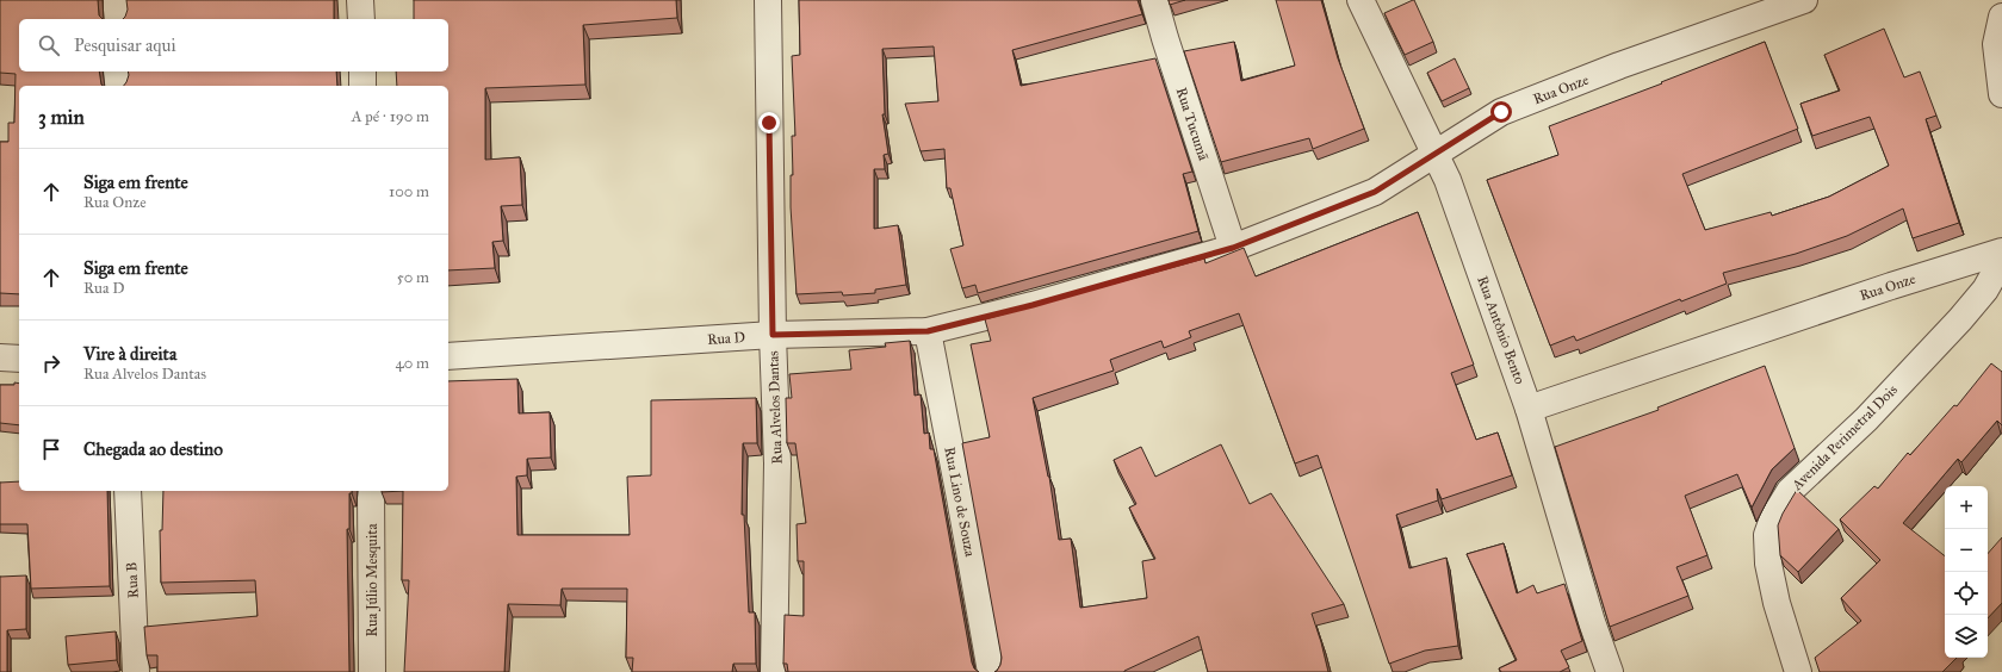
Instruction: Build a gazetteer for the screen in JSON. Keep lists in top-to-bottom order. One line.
{"streets":{"street":["Rua Onze","Rua Tucumã","Rua Antônio Bento","Rua D","Rua Alvelos Dantas","Avenida Perimetral Dois","Rua Lino de Souza","Rua B","Rua Júlio Mesquita"]},"crossings":[["Rua Onze","Rua Tucumã"],["Rua Onze","Rua Antônio Bento"],["Rua Onze","Rua D"],["Rua D","Rua Alvelos Dantas"],["Rua D","Rua Lino de Souza"]],"page":{"search":"Pesquisar aqui","heading":["3 min","A pé · 190 m"],"list":[["Siga em frente","Rua Onze","100 m"],["Siga em frente","Rua D","50 m"],["Vire à direita","Rua Alvelos Dantas","40 m"],"Chegada ao destino"],"map_buttons":["+","−"]}}
